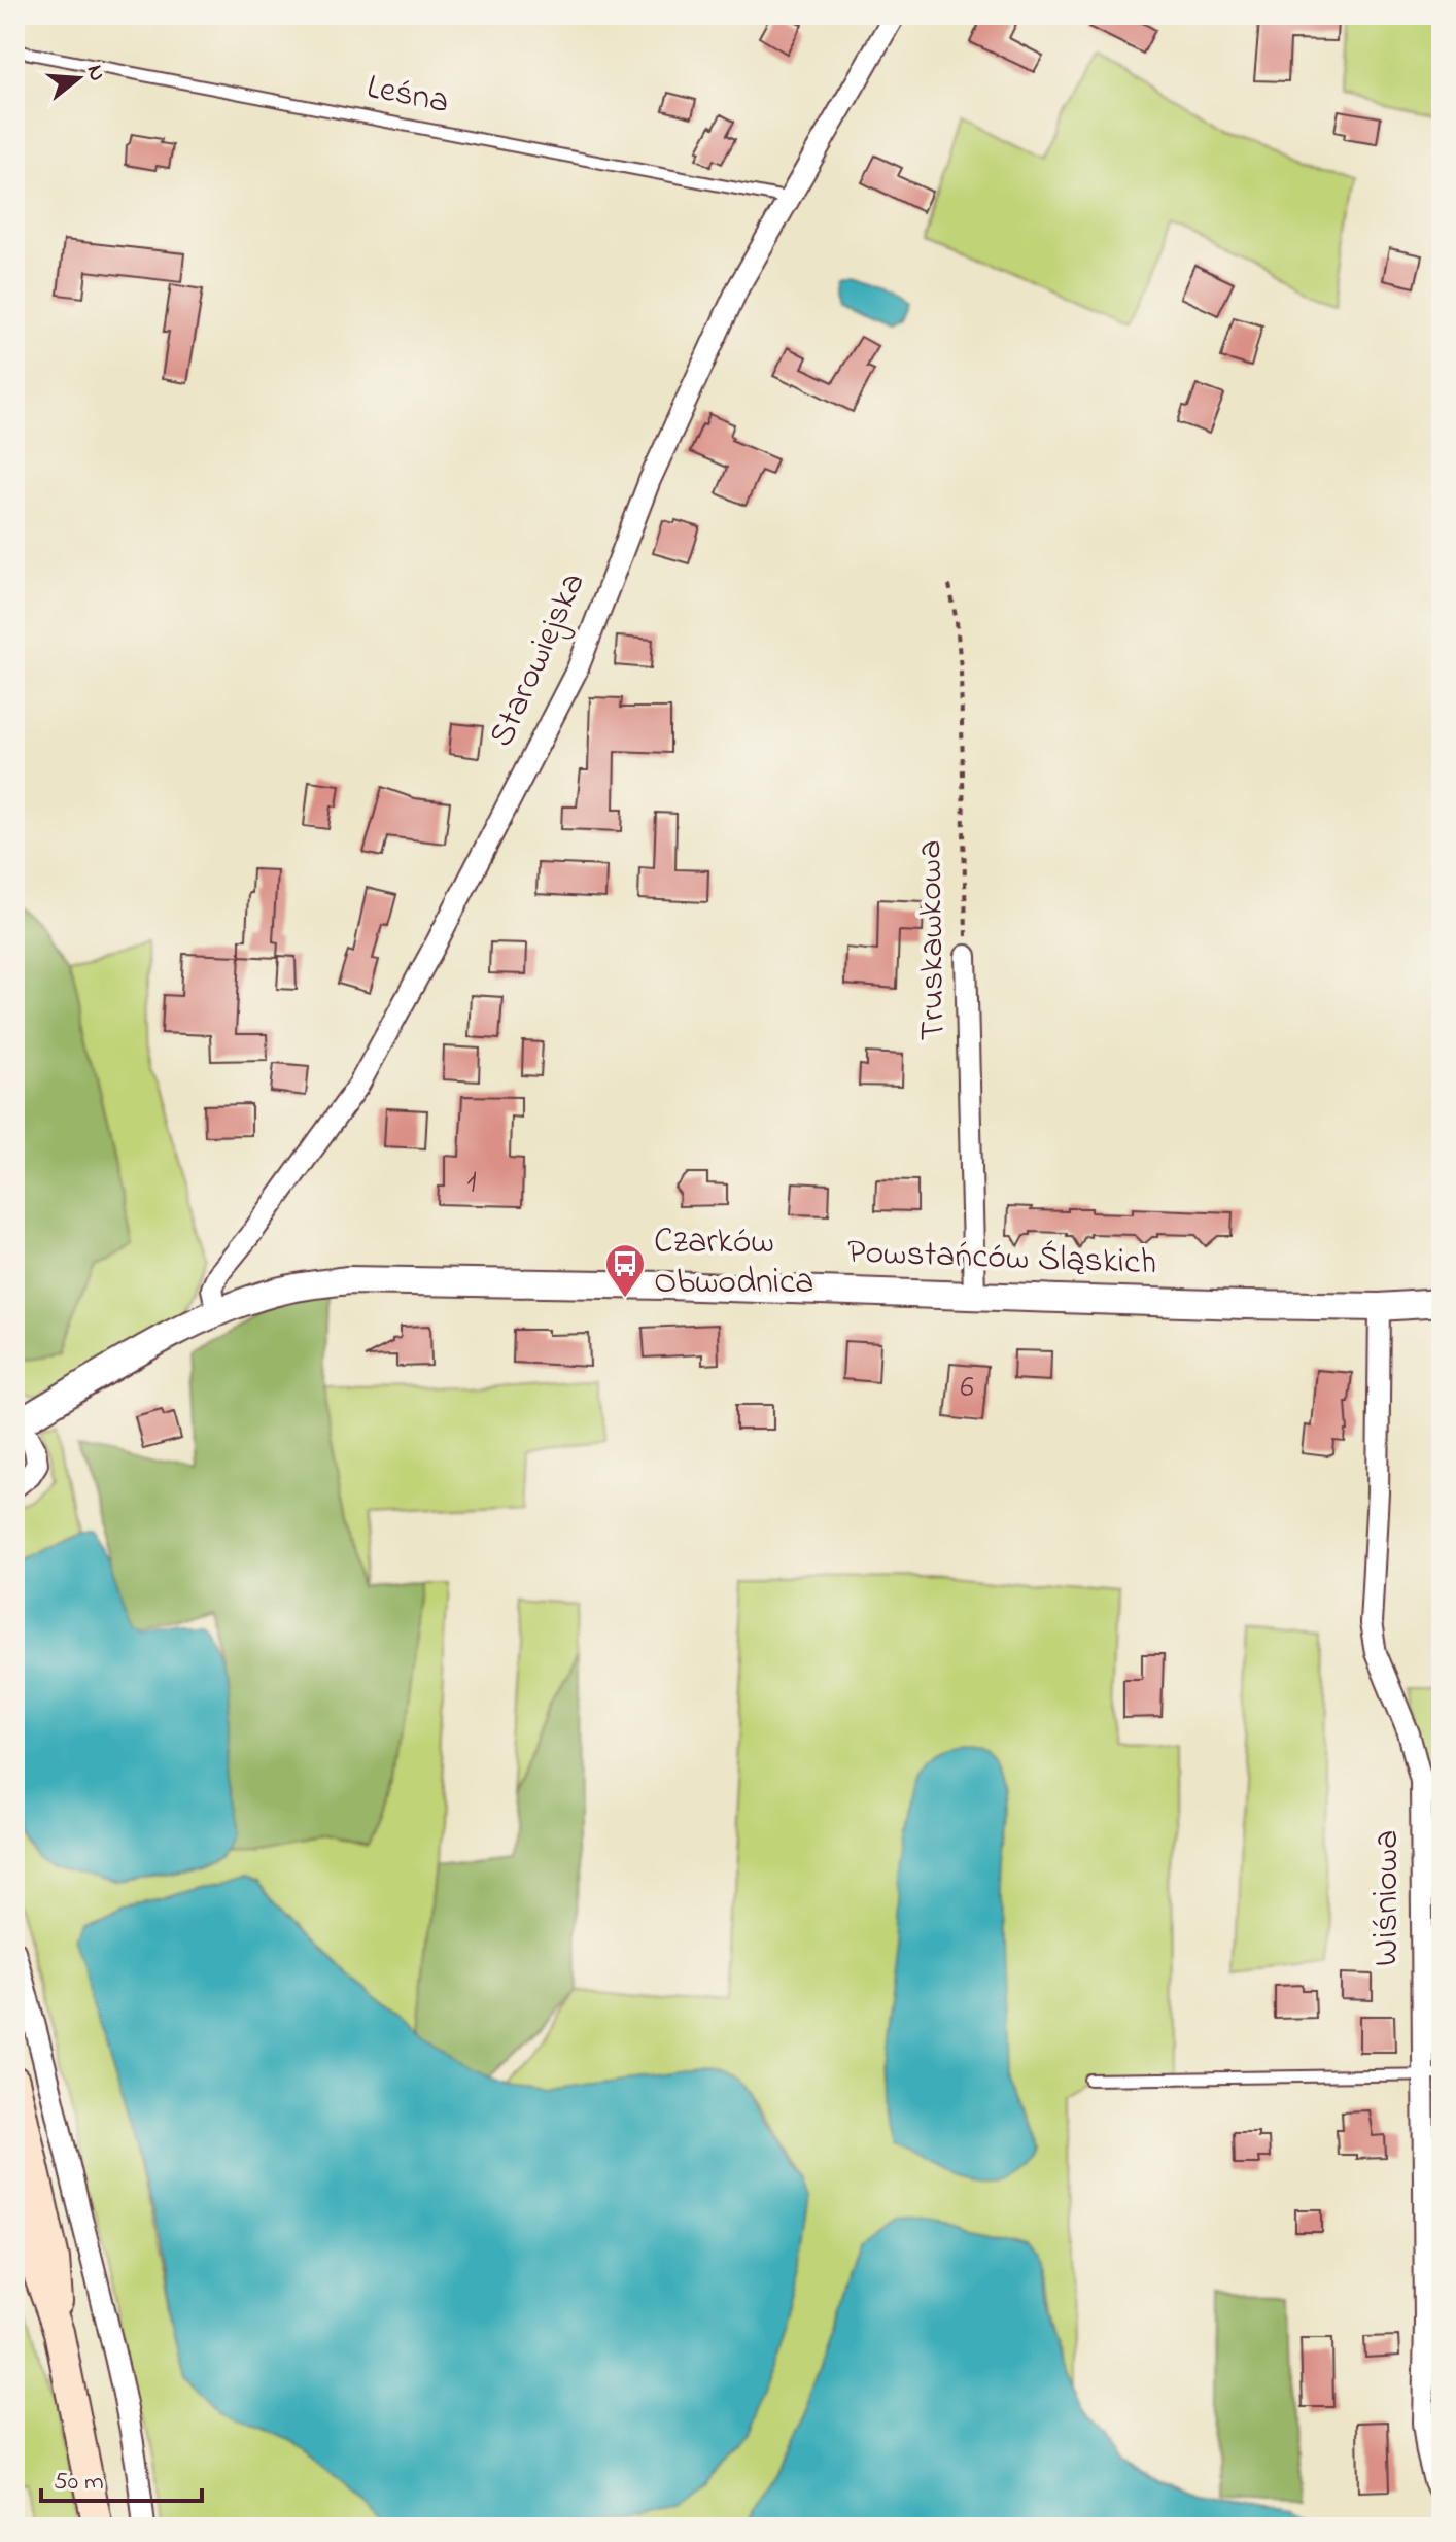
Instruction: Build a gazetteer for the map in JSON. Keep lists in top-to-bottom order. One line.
{"streets":{"street":["Starowiejska","Truskawkowa","Powstańców Śląskich","Wiśniowa"],"lane":["Leśna"]},"crossings":[["Leśna","Starowiejska"],["Starowiejska","Powstańców Śląskich"],["Truskawkowa","Powstańców Śląskich"],["Powstańców Śląskich","Wiśniowa"]],"places":{"bus stop":["Czarków Obwodnica"]},"house_numbers":["1","6"],"scale_bar":"50 m","north":"right"}
